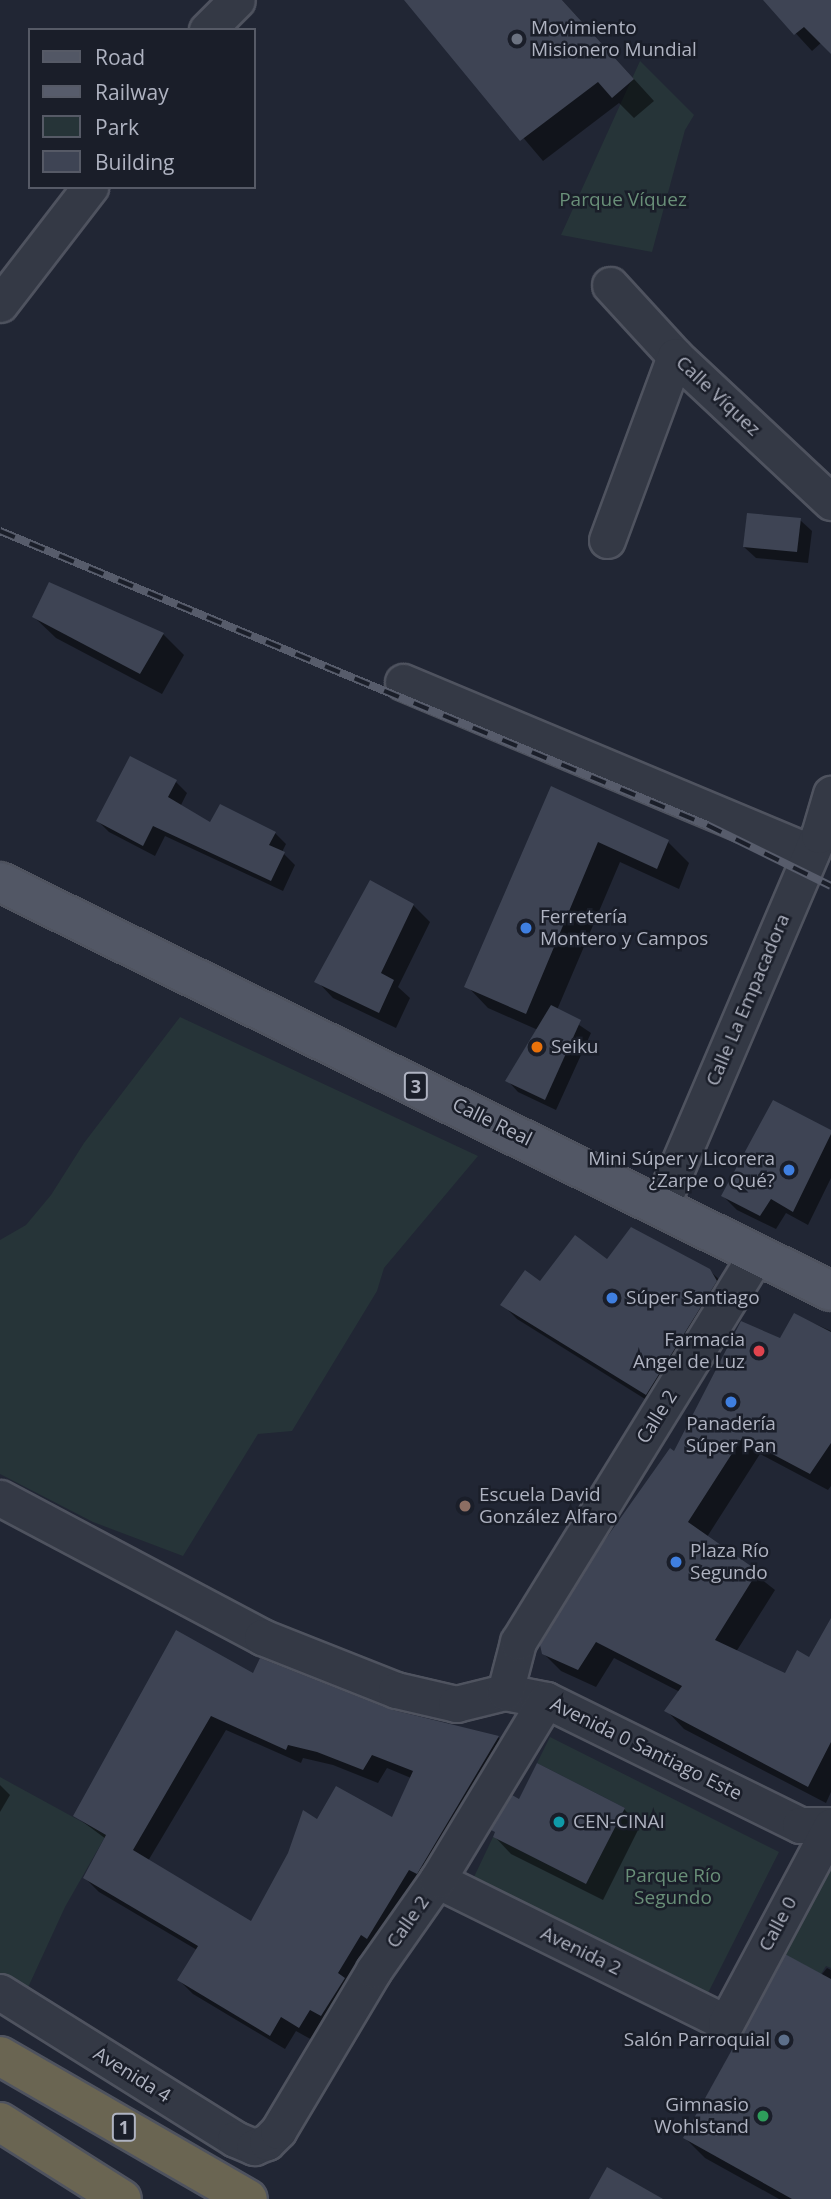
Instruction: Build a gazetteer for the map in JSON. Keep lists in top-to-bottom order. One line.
{"streets":{"highway":["1"],"main road":["3","Calle Real"],"street":["Calle Víquez","Calle La Empacadora","Calle 2","Avenida 0 Santiago Este","Calle 0","Avenida 2","Avenida 4"]},"crossings":[["Calle La Empacadora","Calle Real"],["Calle Real","Calle 2"],["Calle 2","Avenida 0 Santiago Este"],["Calle 2","Avenida 2"],["Calle 2","Avenida 4"],["Avenida 0 Santiago Este","Calle 0"],["Calle 0","Avenida 2"]],"parks":["Parque Víquez","Parque Río Segundo"],"places":["Movimiento Misionero Mundial","Ferretería Montero y Campos","Seiku","Mini Súper y Licorera ¿Zarpe o Qué?","Súper Santiago","Farmacia Angel de Luz","Panadería Súper Pan","Escuela David González Alfaro","Plaza Río Segundo","CEN-CINAI","Salón Parroquial","Gimnasio Wohlstand"],"legend":["Road","Railway","Park","Building"]}
